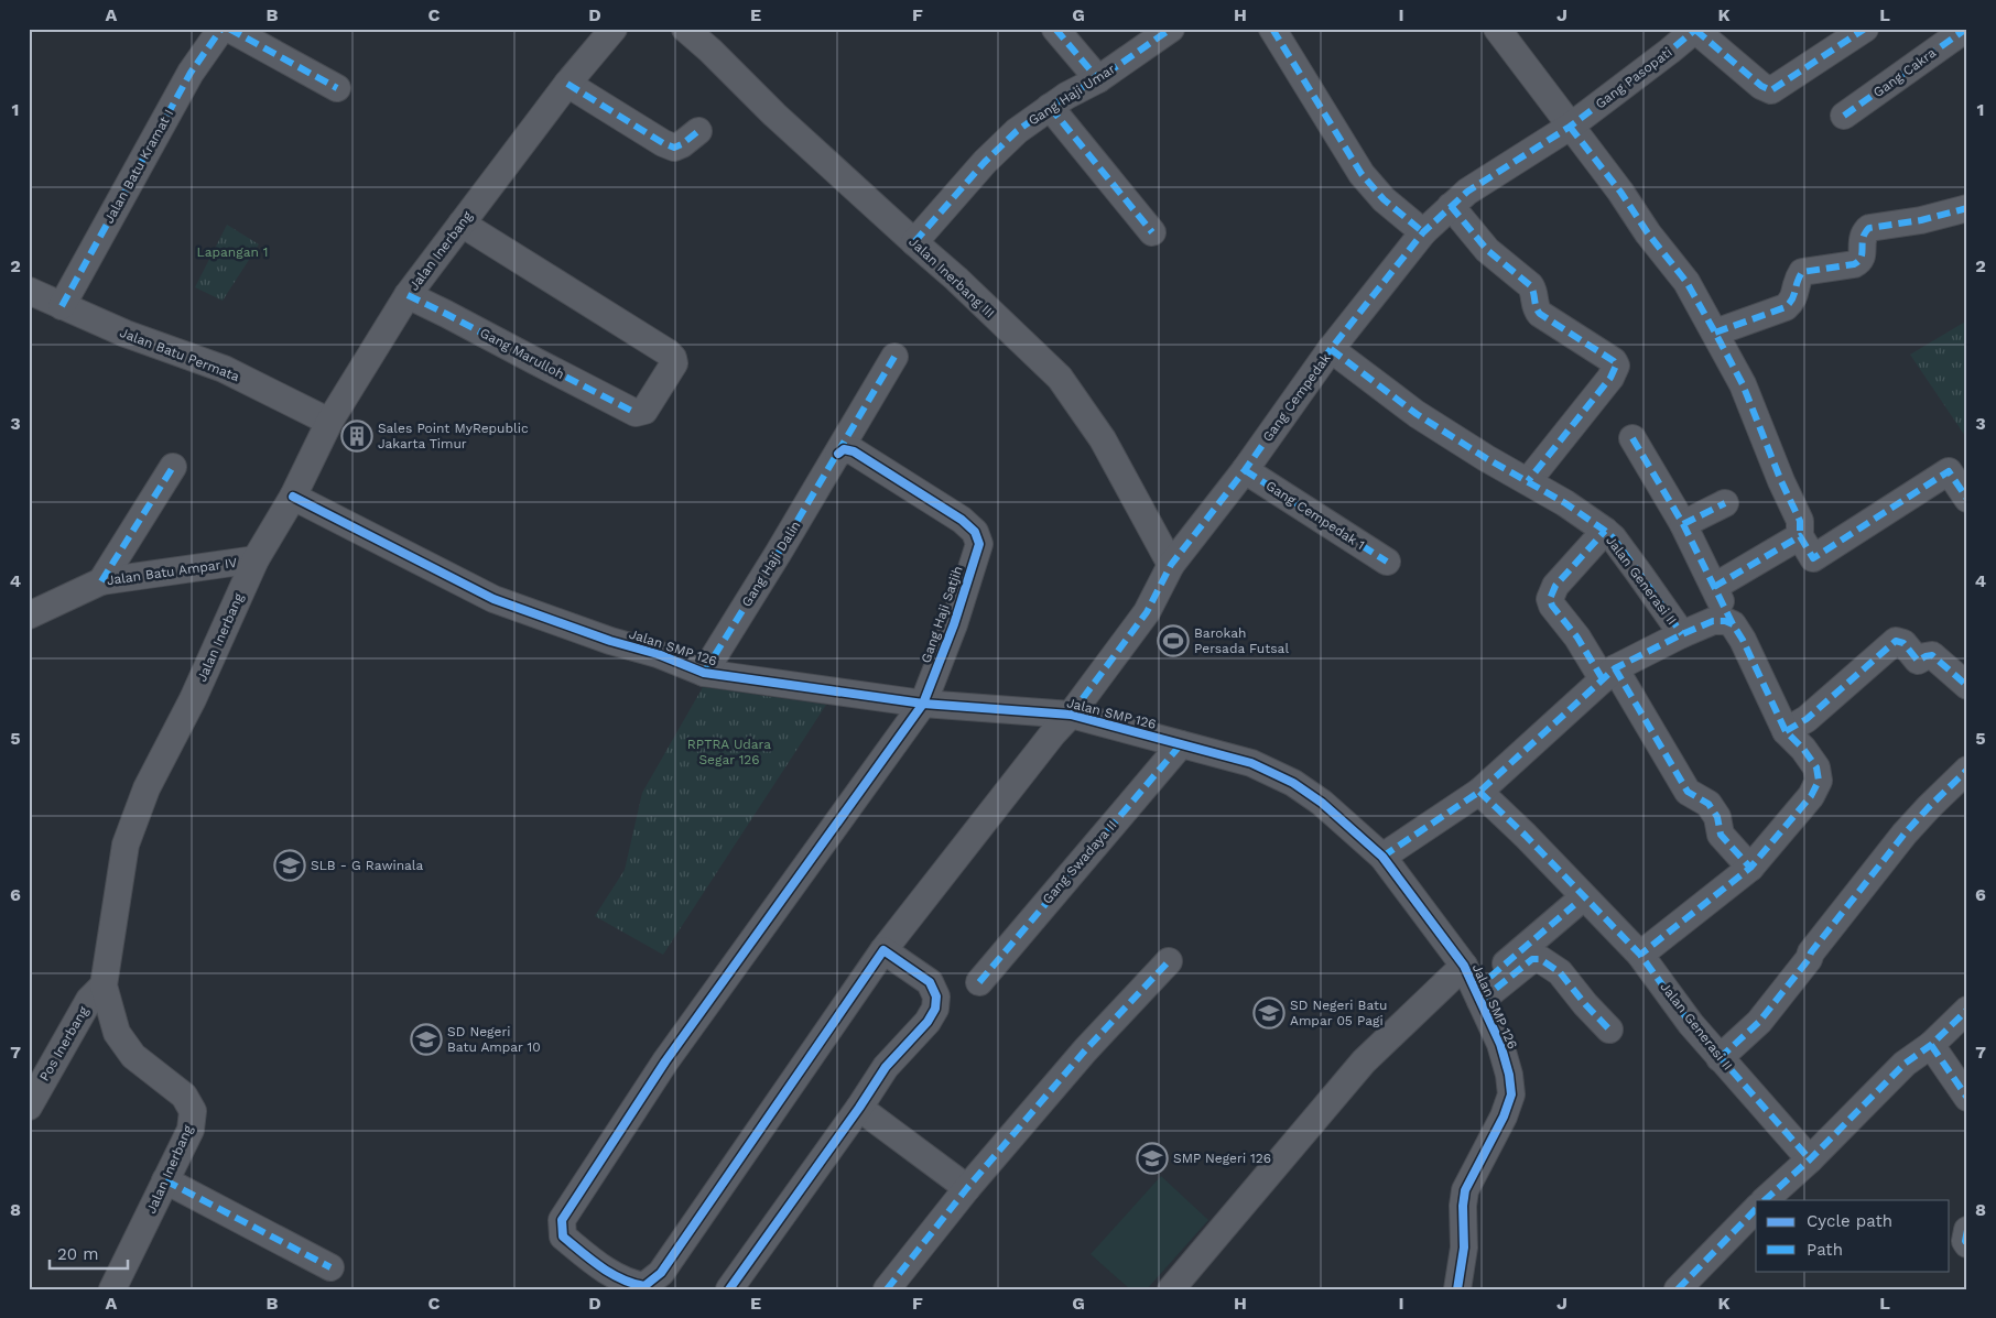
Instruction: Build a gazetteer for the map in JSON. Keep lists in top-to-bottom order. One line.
{"streets":{"street":["Gang Cakra","Gang Pasopati","Gang Haji Umar","Jalan Batu Kramat I","Jalan Inerbang","Jalan Inerbang III","Gang Marulloh","Jalan Batu Permata","Gang Cempedak","Gang Cempedak 1","Gang Haji Dalin","Jalan Batu Ampar IV","Jalan Generasi II","Gang Haji Satjih","Jalan SMP 126","Gang Swadaya II","Pos Inerbang"]},"crossings":[["Gang Pasopati","Gang Cempedak"],["Gang Haji Umar","Jalan Inerbang III"],["Jalan Batu Kramat I","Jalan Batu Permata"],["Jalan Inerbang","Gang Marulloh"],["Jalan Inerbang","Jalan Batu Permata"],["Jalan Inerbang","Jalan Batu Ampar IV"],["Jalan Inerbang","Jalan SMP 126"],["Jalan Inerbang","Pos Inerbang"],["Jalan Inerbang III","Gang Cempedak"],["Gang Cempedak","Gang Cempedak 1"],["Gang Cempedak","Jalan Generasi II"],["Gang Cempedak","Gang Haji Satjih"],["Gang Cempedak","Jalan SMP 126"],["Gang Haji Dalin","Gang Haji Satjih"],["Gang Haji Dalin","Jalan SMP 126"],["Gang Haji Satjih","Jalan SMP 126"],["Jalan SMP 126","Gang Swadaya II"]],"parks":["Lapangan 1","RPTRA Udara Segar 126"],"places":{"building":["Sales Point MyRepublic Jakarta Timur"],"sports":["Barokah Persada Futsal"],"school or university":["SLB - G Rawinala","SD Negeri Batu Ampar 05 Pagi","SD Negeri Batu Ampar 10","SMP Negeri 126"]},"legend":["Cycle path","Path"],"scale_bar":"20 m","grid":{"columns":["A","B","C","D","E","F","G","H","I","J","K","L"],"rows":["1","2","3","4","5","6","7","8"]}}
